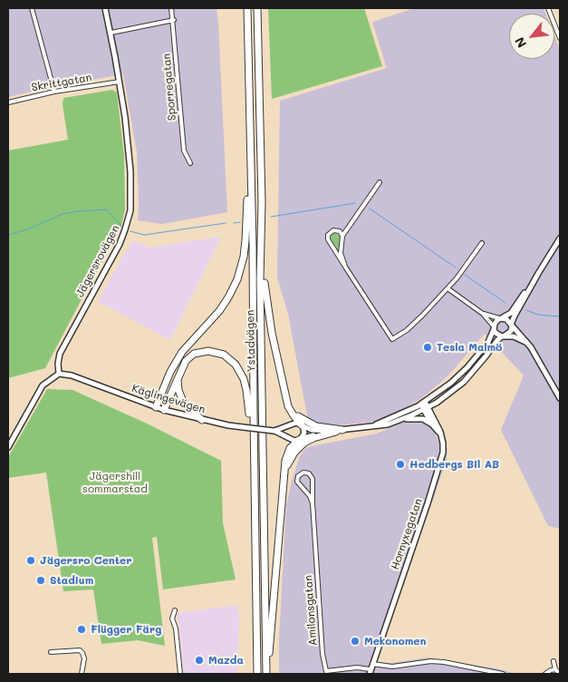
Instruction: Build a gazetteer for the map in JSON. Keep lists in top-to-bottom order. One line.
{"streets":{"highway":["Ystadvägen"],"main road":["Jägersrovägen","Käglingevägen","Hornyxegatan"],"street":["Skrittgatan","Sporregatan","Amilonsgatan"]},"crossings":[["Skrittgatan","Jägersrovägen"],["Jägersrovägen","Käglingevägen"],["Käglingevägen","Hornyxegatan"],["Hornyxegatan","Amilonsgatan"]],"parks":["Jägershill sommarstad"],"places":["Tesla Malmö","Hedbergs Bil AB","Jägersro Center","Stadium","Flügger Färg","Mekonomen","Mazda"],"north":"bottom left"}
